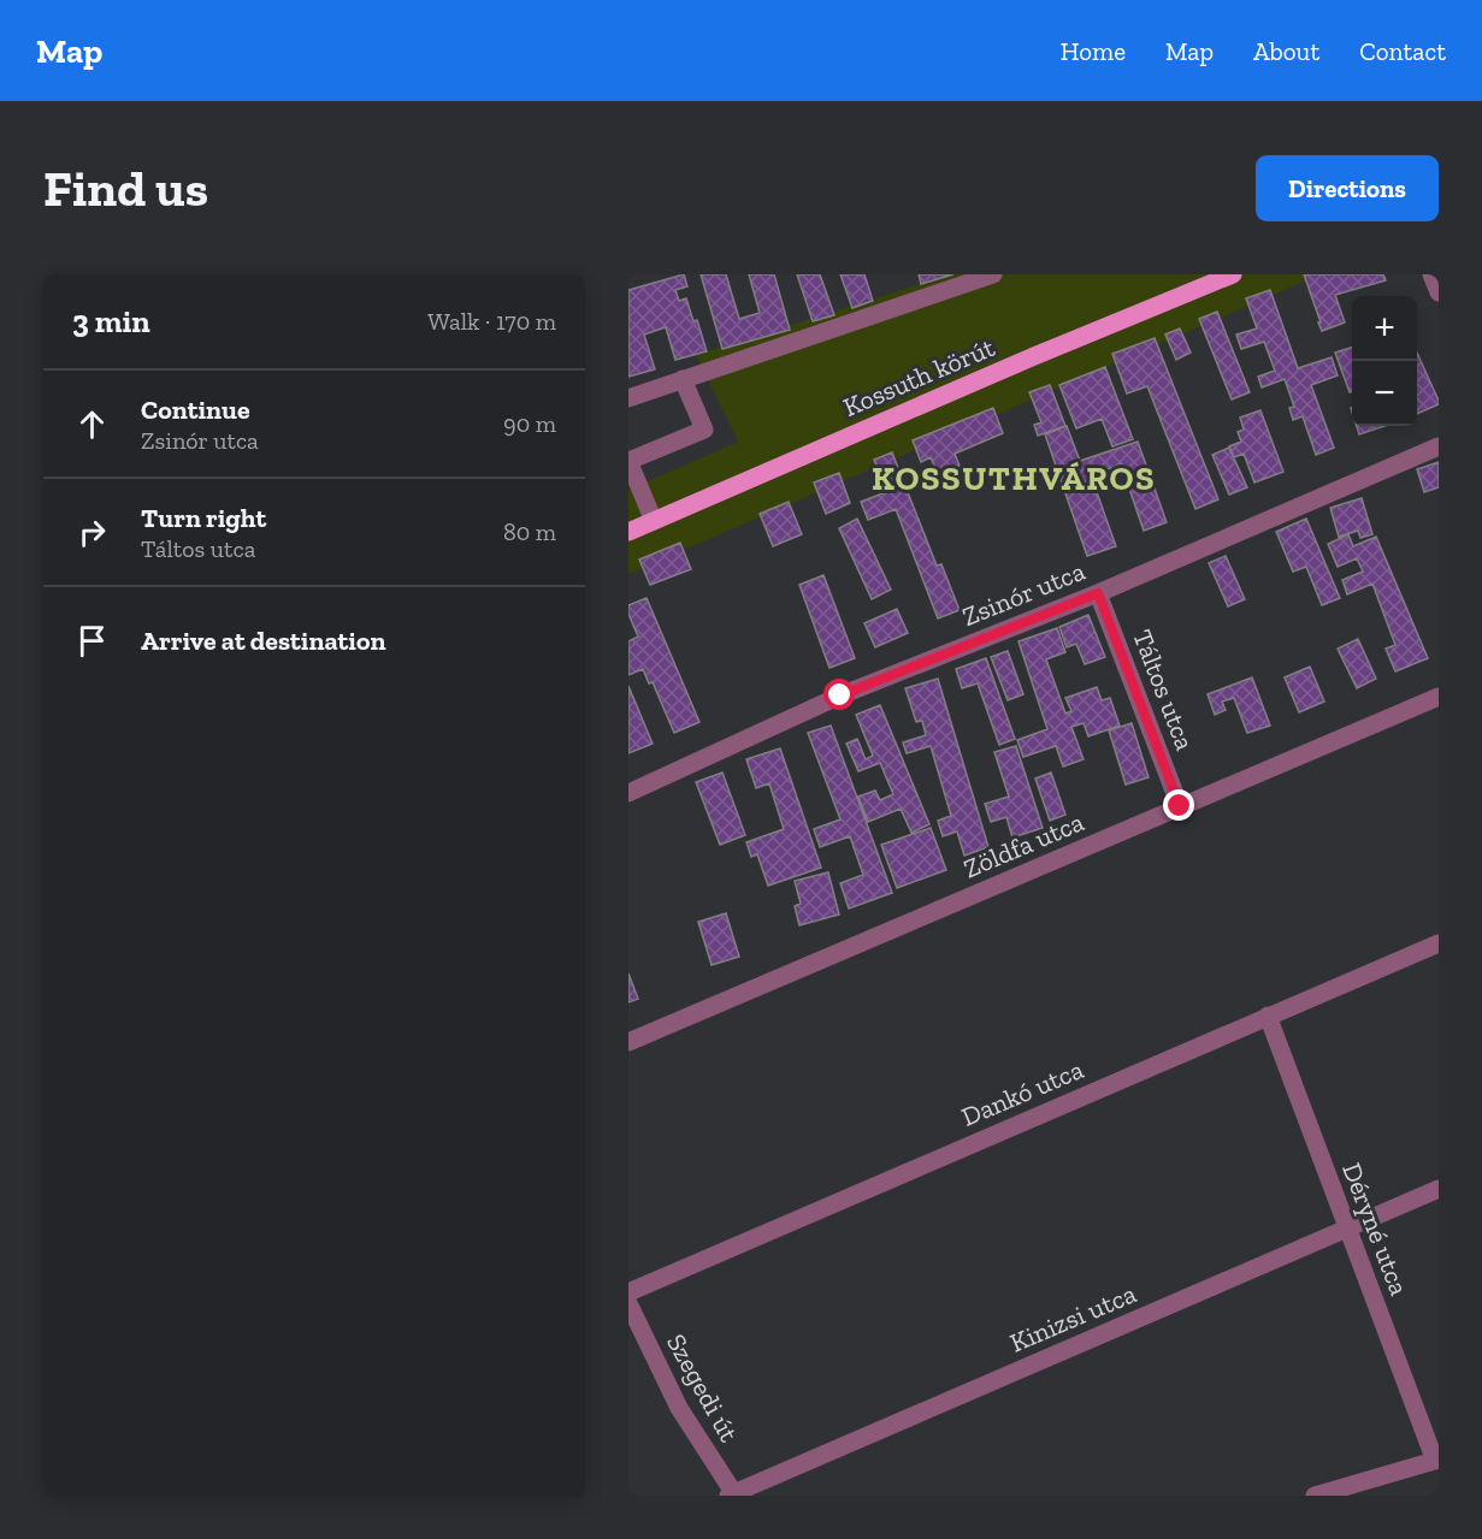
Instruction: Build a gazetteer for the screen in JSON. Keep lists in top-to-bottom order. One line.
{"streets":{"main road":["Kossuth körút"],"street":["Zsinór utca","Táltos utca","Zöldfa utca","Dankó utca","Déryné utca","Kinizsi utca","Szegedi út"]},"crossings":[["Zsinór utca","Táltos utca"],["Táltos utca","Zöldfa utca"],["Dankó utca","Déryné utca"],["Déryné utca","Kinizsi utca"],["Kinizsi utca","Szegedi út"]],"districts":["KOSSUTHVÁROS"],"page":{"header":"Map","nav":["Home","Map","About","Contact"],"buttons":"Directions","title":"Find us","heading":["3 min","Walk · 170 m"],"map_buttons":["+","−"],"list":[["Continue","Zsinór utca","90 m"],["Turn right","Táltos utca","80 m"],"Arrive at destination"]}}
